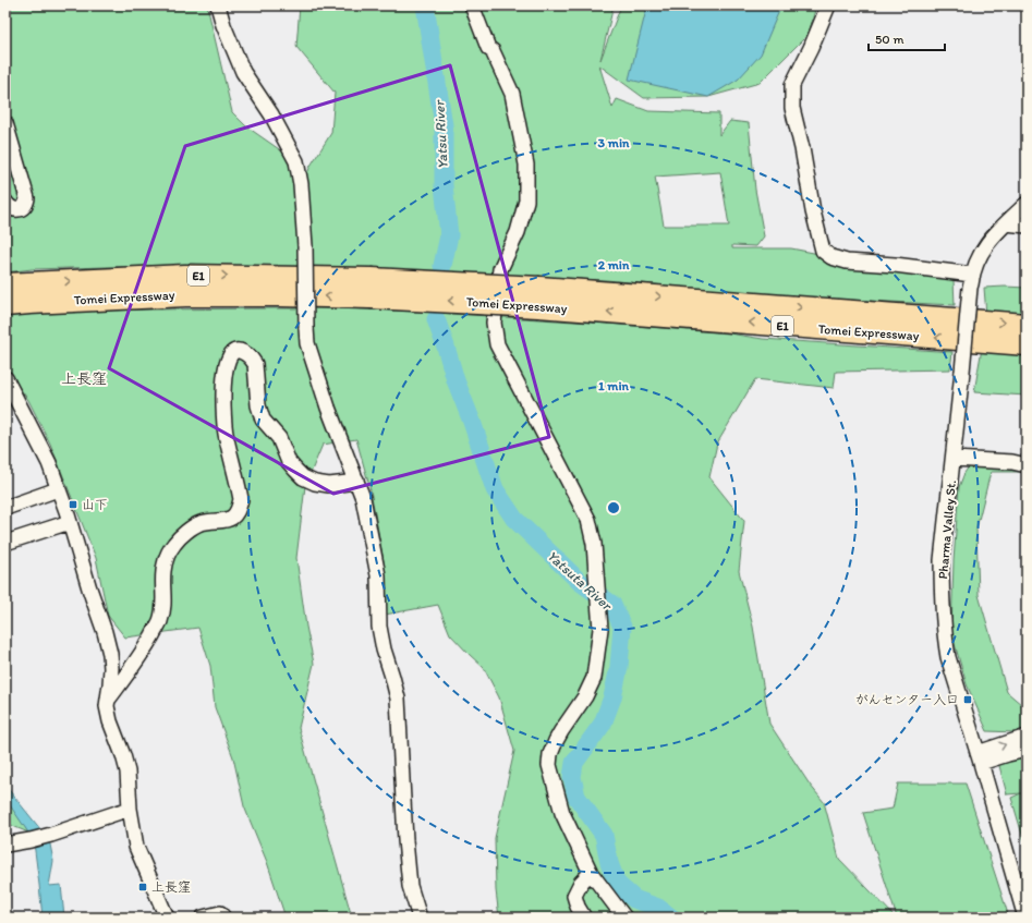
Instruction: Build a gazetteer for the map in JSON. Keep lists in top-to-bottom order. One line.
{"streets":{"highway":["E1","Tomei Expressway"],"street":["Pharma Valley St."]},"districts":["上長窪"],"water":["Yatsu River","Yatsuta River"],"places":{"transit":["山下","がんセンター入口","上長窪"]},"scale_bar":"50 m","rings":["3 min","2 min","1 min"]}
